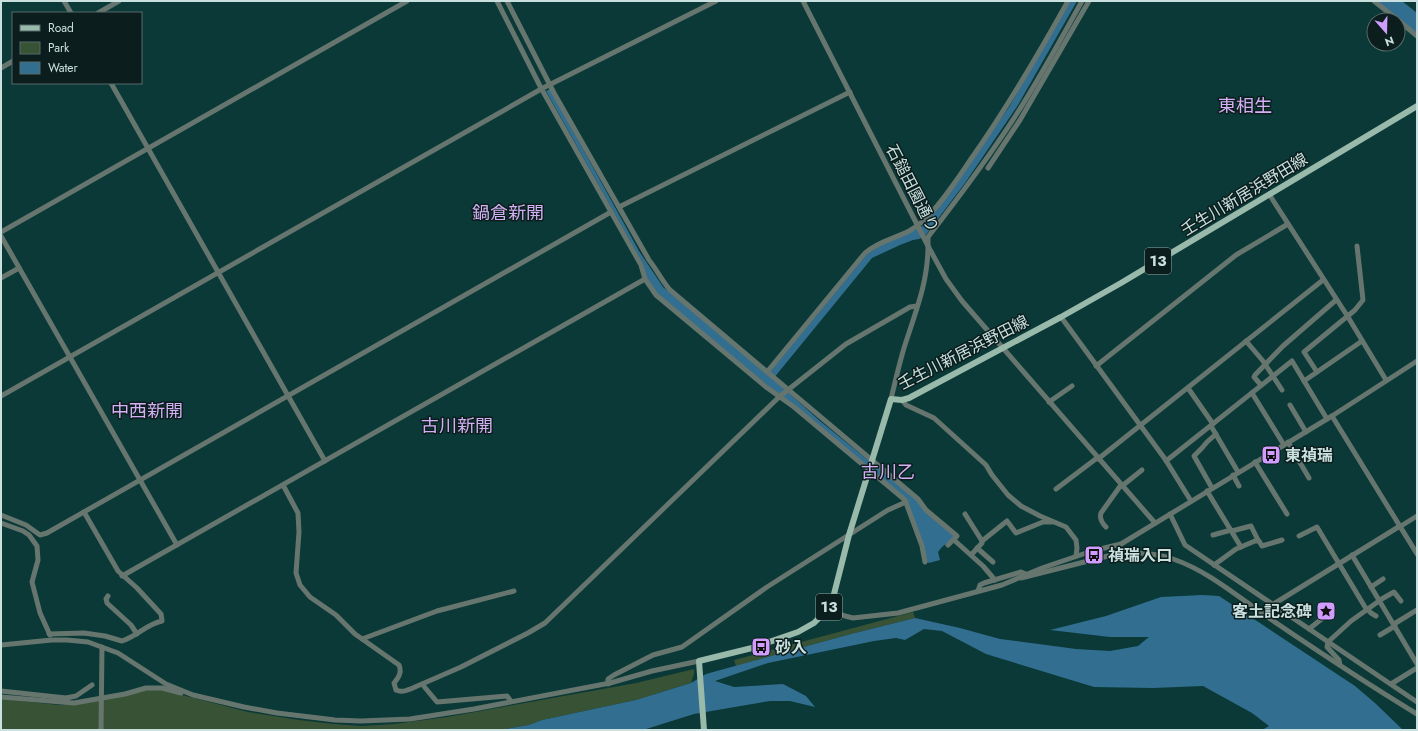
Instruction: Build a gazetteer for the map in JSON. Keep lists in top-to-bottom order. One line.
{"streets":{"main road":["壬生川新居浜野田線","13"],"street":["石鎚田園通り"]},"crossings":[["石鎚田園通り","壬生川新居浜野田線"]],"districts":["東相生","鍋倉新開","中西新開","古川新開","古川乙"],"places":{"bus stop":["東禎瑞","禎瑞入口","砂入"],"place":["客土記念碑"]},"legend":["Road","Park","Water"],"north":"bottom"}
